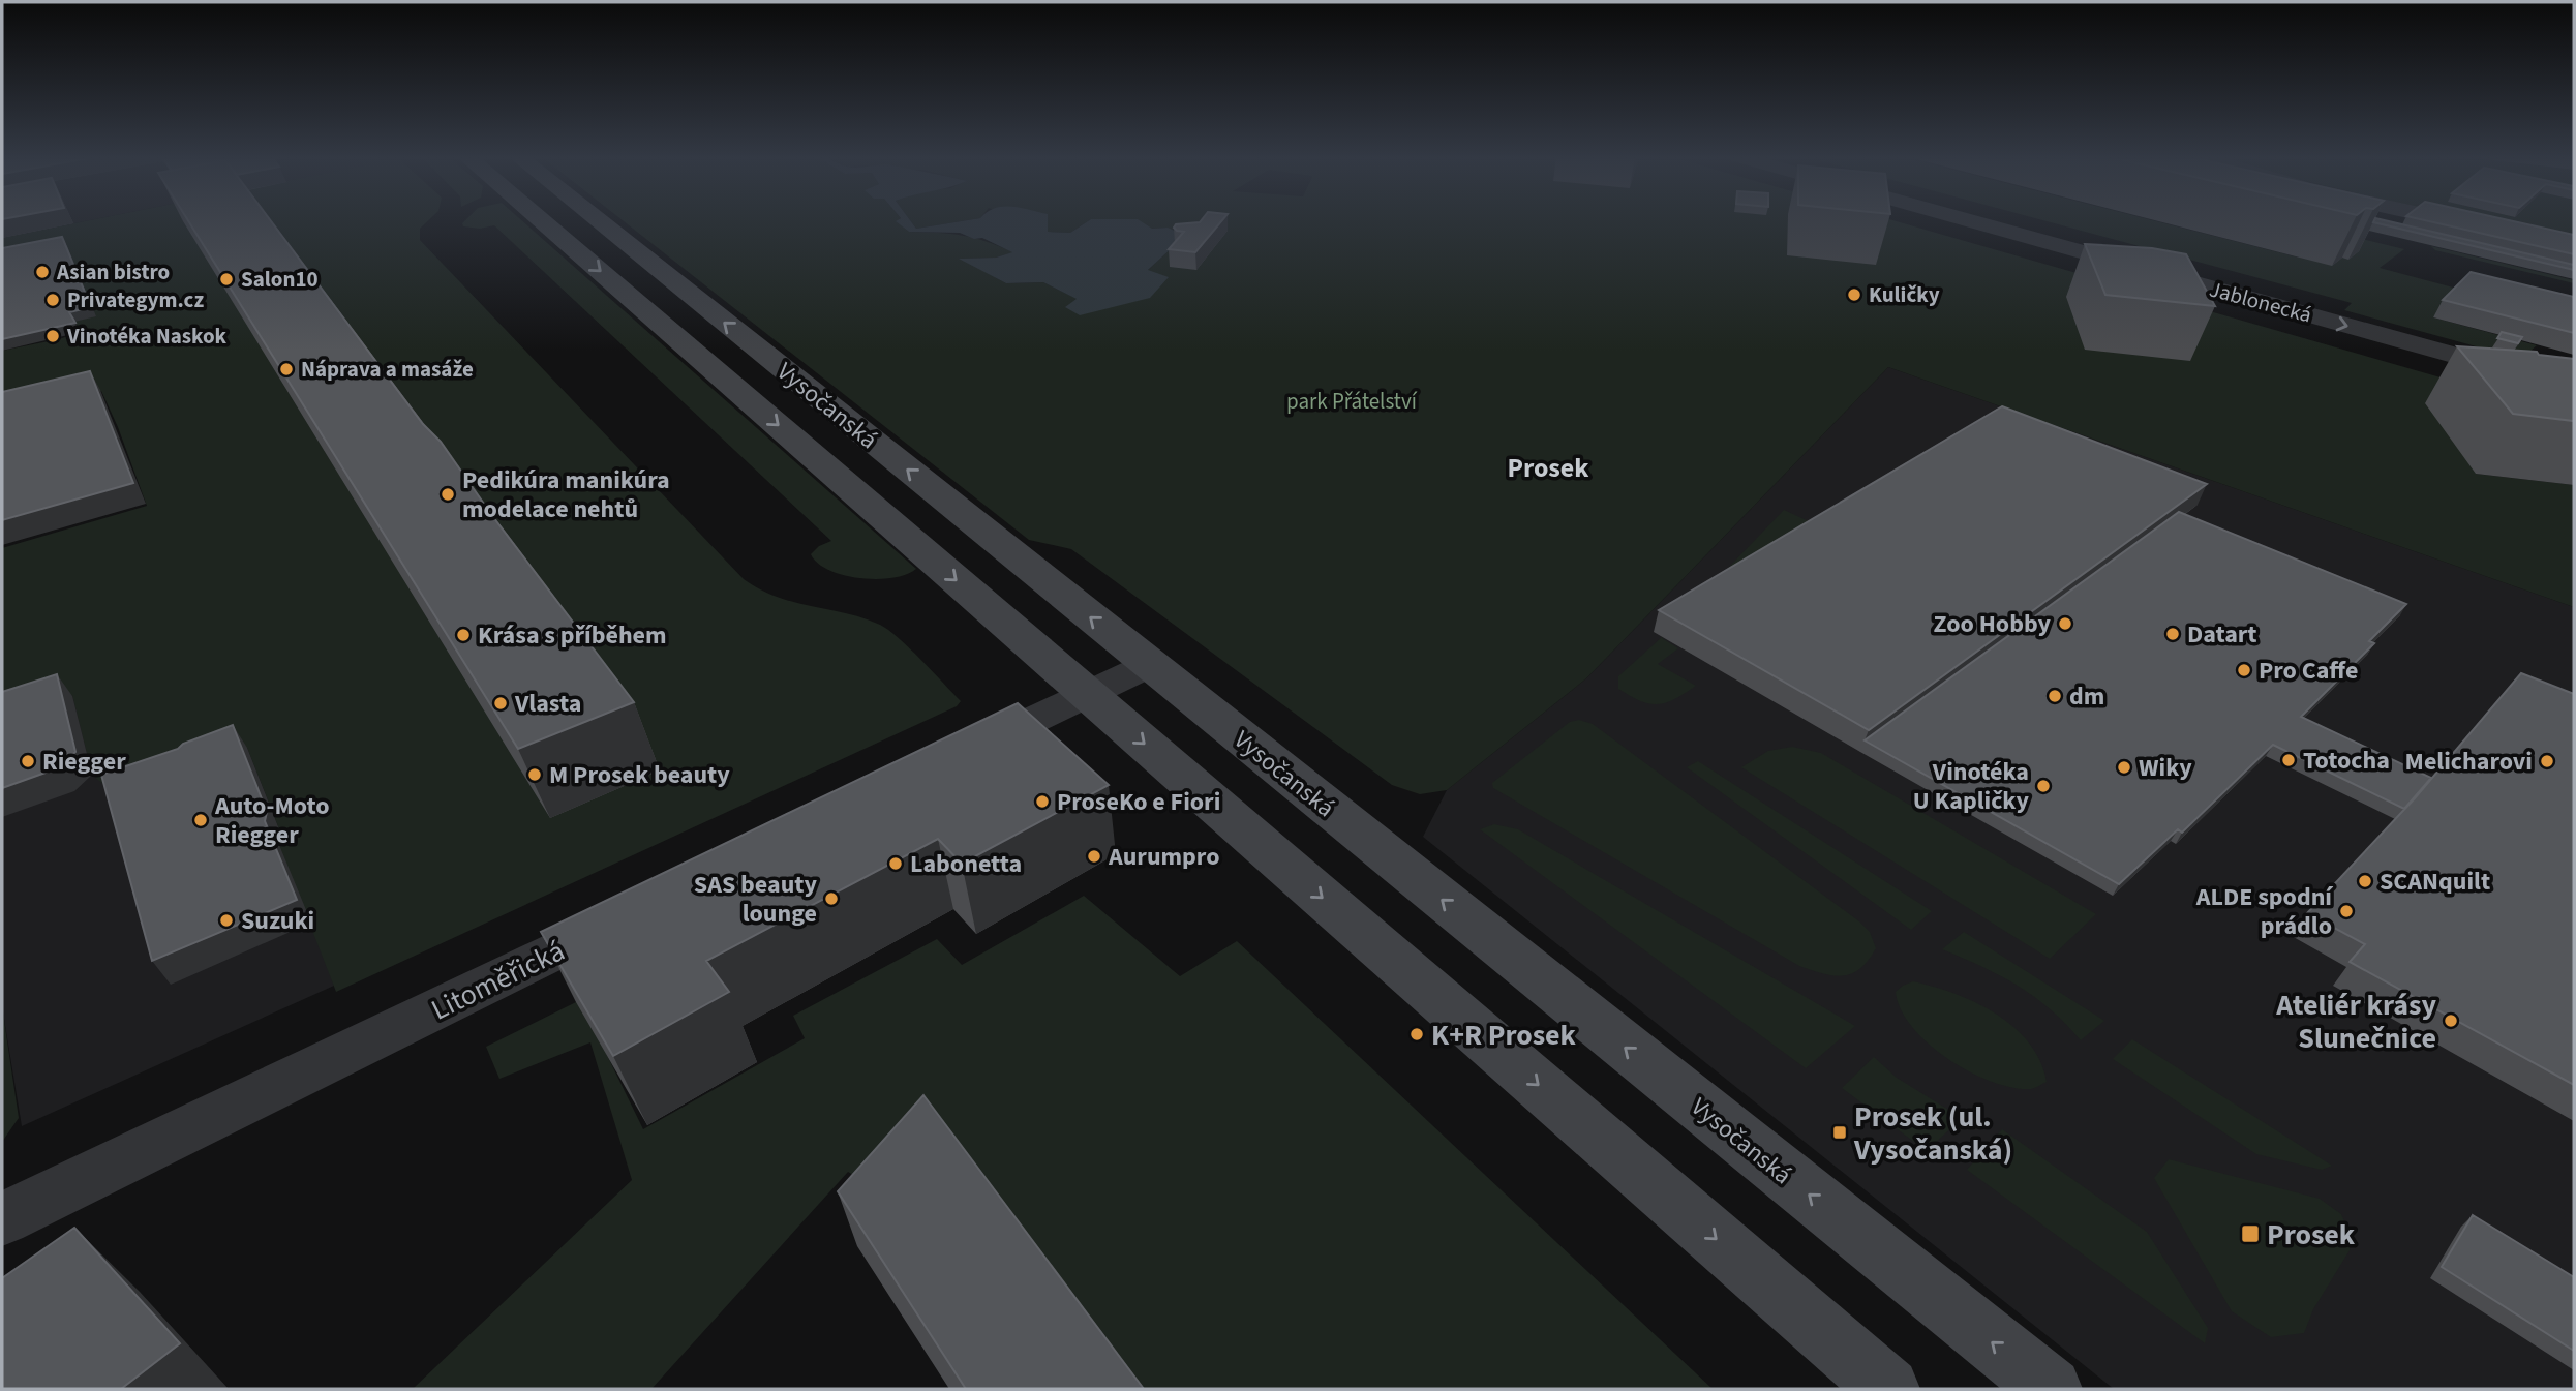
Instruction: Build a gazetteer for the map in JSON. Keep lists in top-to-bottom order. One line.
{"streets":{"main road":["Vysočanská"],"street":["Jablonecká","Litoměřická"]},"one_way":["Jablonecká"],"districts":["Prosek"],"parks":["park Přátelství"],"places":{"other":["Asian bistro","Salon10","Kuličky","Privategym.cz","Vinotéka Naskok","Náprava a masáže","Pedikúra manikúra modelace nehtů","Zoo Hobby","Datart","Krása s příběhem","Pro Caffe","dm","Vlasta","Totocha","Riegger","Melicharovi","Wiky","M Prosek beauty","Vinotéka U Kapličky","ProseKo e Fiori","Auto-Moto Riegger","Aurumpro","Labonetta","SCANquilt","SAS beauty lounge","ALDE spodní prádlo","Suzuki","Ateliér krásy Slunečnice","K+R Prosek"],"transit":["Prosek (ul. Vysočanská)","Prosek"]}}
